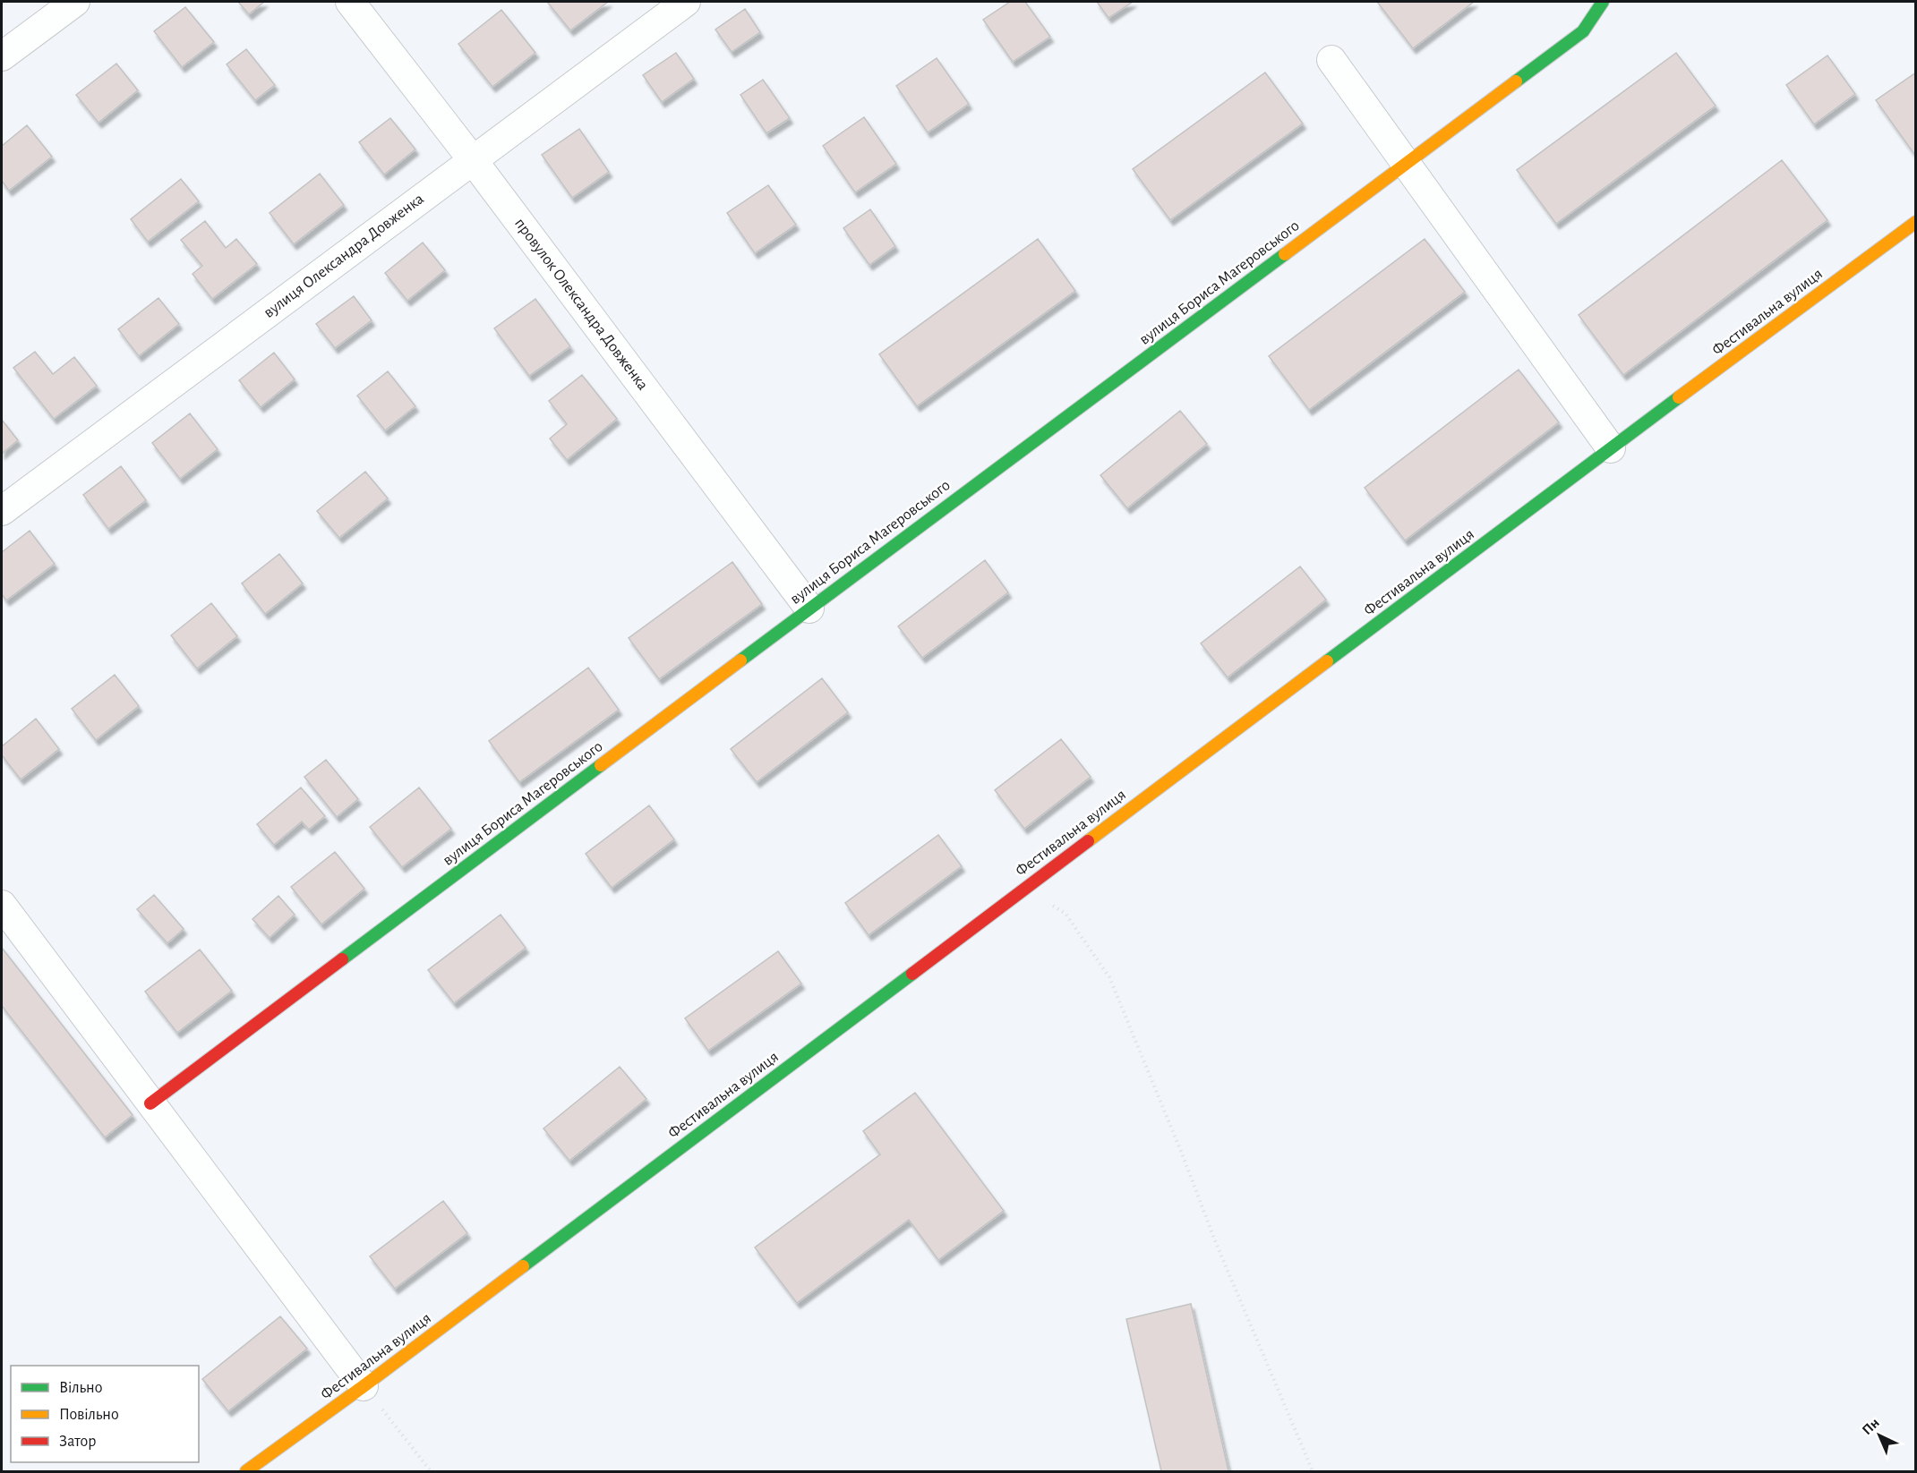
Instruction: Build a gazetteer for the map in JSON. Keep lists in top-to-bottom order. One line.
{"streets":{"street":["вулиця Олександра Довженка","вулиця Бориса Магеровського","провулок Олександра Довженка","Фестивальна вулиця"]},"crossings":[["вулиця Олександра Довженка","провулок Олександра Довженка"],["вулиця Бориса Магеровського","провулок Олександра Довженка"]],"legend":["Вільно","Повільно","Затор"],"north":"top left"}
